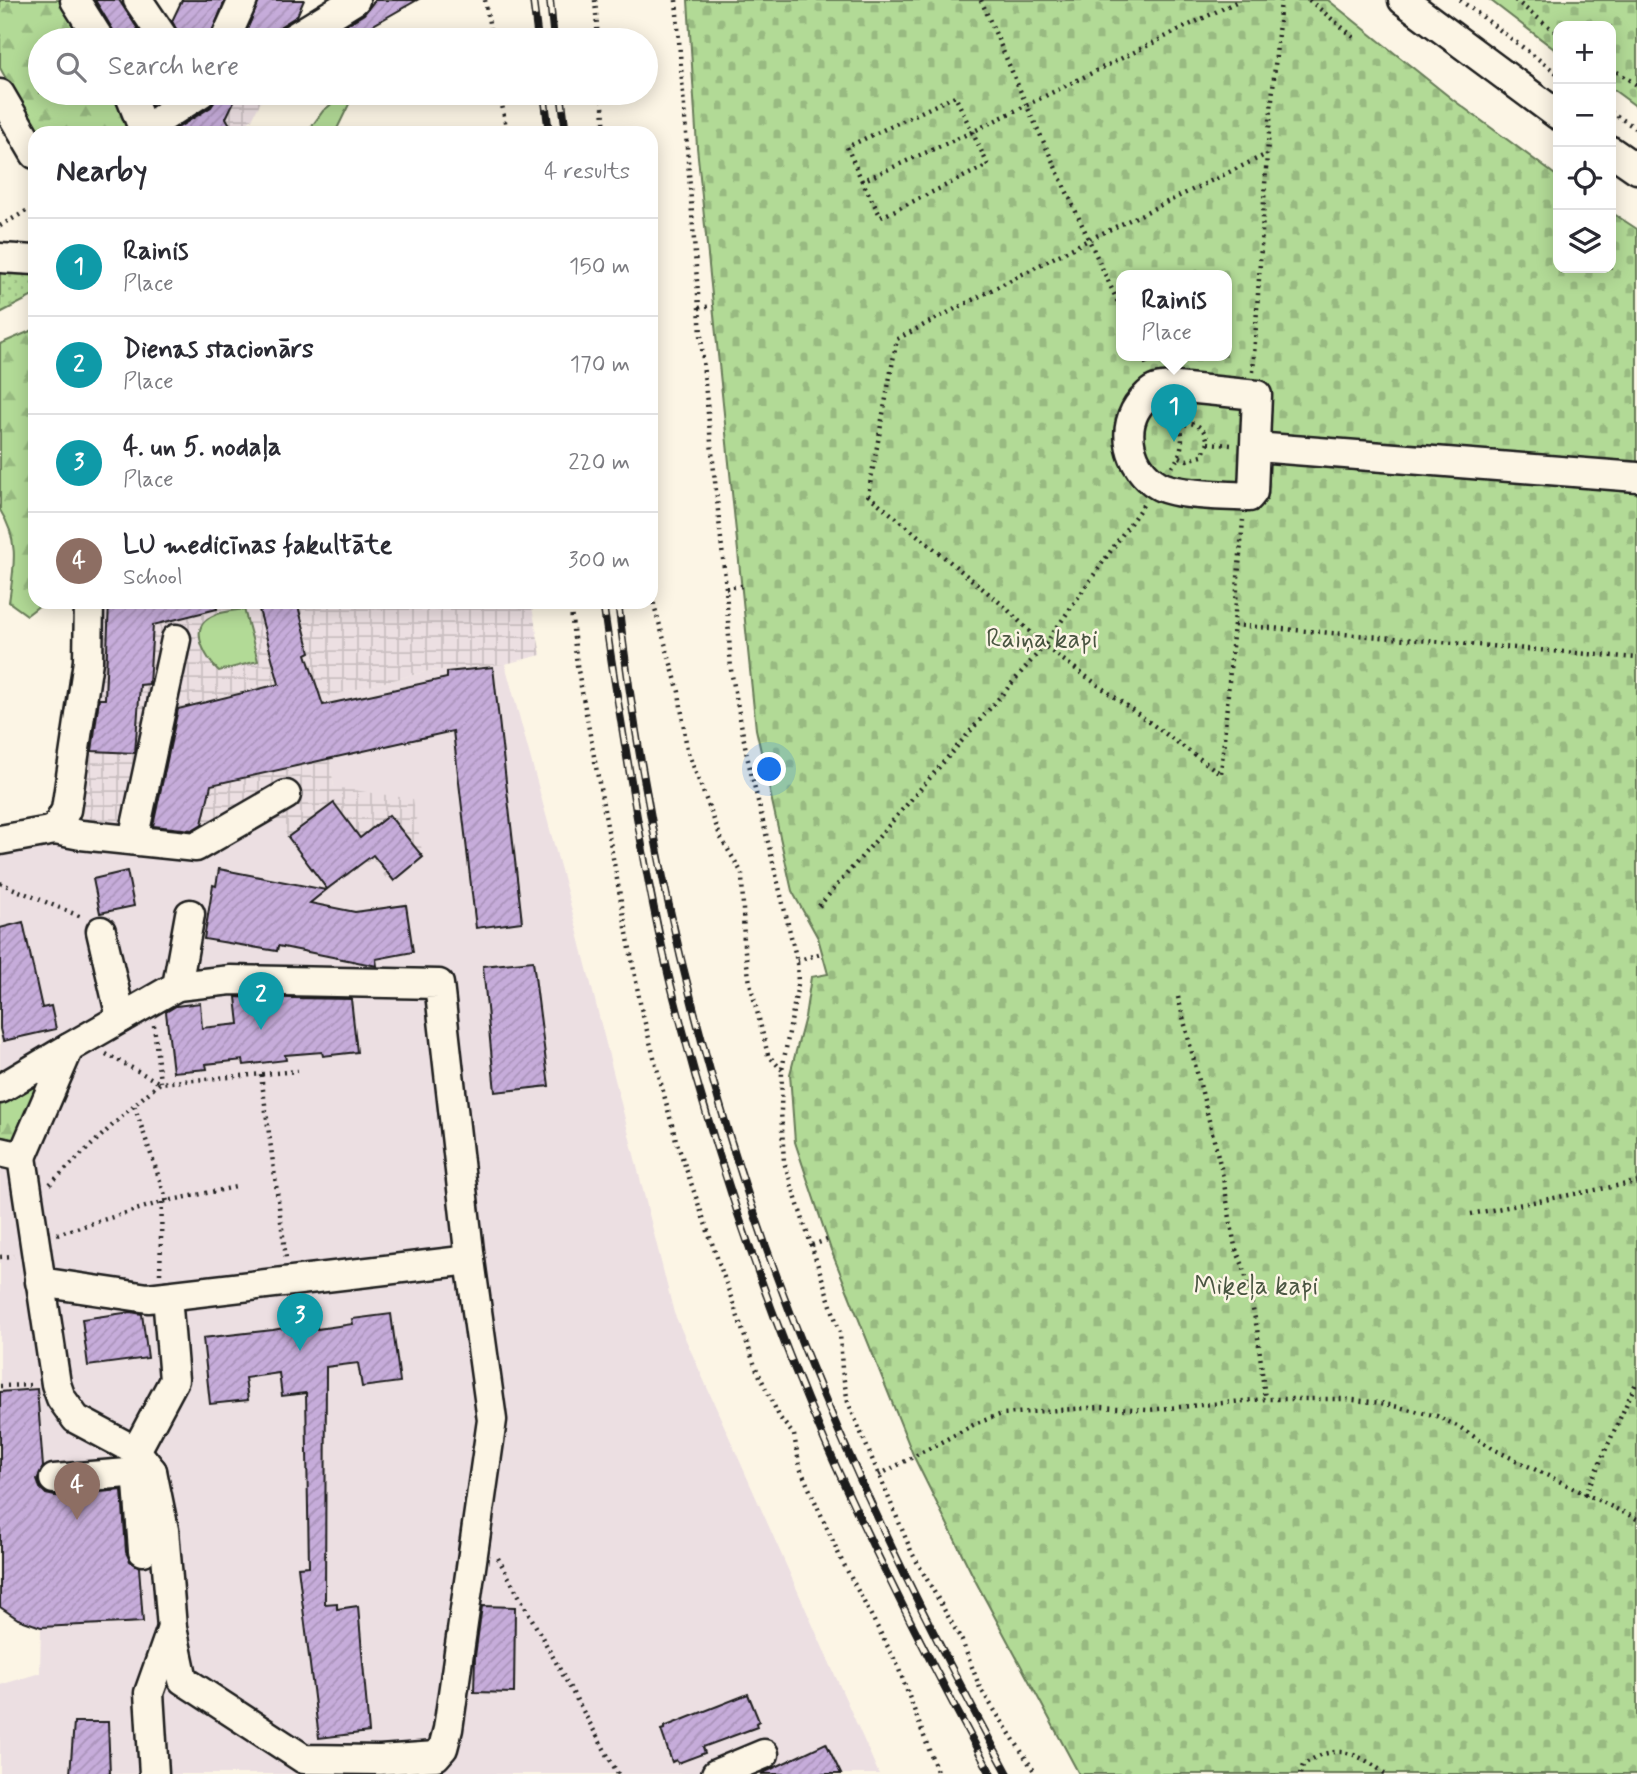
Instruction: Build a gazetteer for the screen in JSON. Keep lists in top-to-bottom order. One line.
{"parks":["Raiņa kapi","Miķeļa kapi"],"page":{"map_buttons":["+","−"],"search":"Search here","heading":["Nearby","4 results"],"list":[{"mark":"1","name":"Rainis","note":"Place","value":"150 m"},{"mark":"2","name":"Dienas stacionārs","note":"Place","value":"170 m"},{"mark":"3","name":"4. un 5. nodaļa","note":"Place","value":"220 m"},{"mark":"4","name":"LU medicīnas fakultāte","note":"School","value":"300 m"}],"popup":["Rainis","Place"],"pins":["1","2","3","4"]}}
